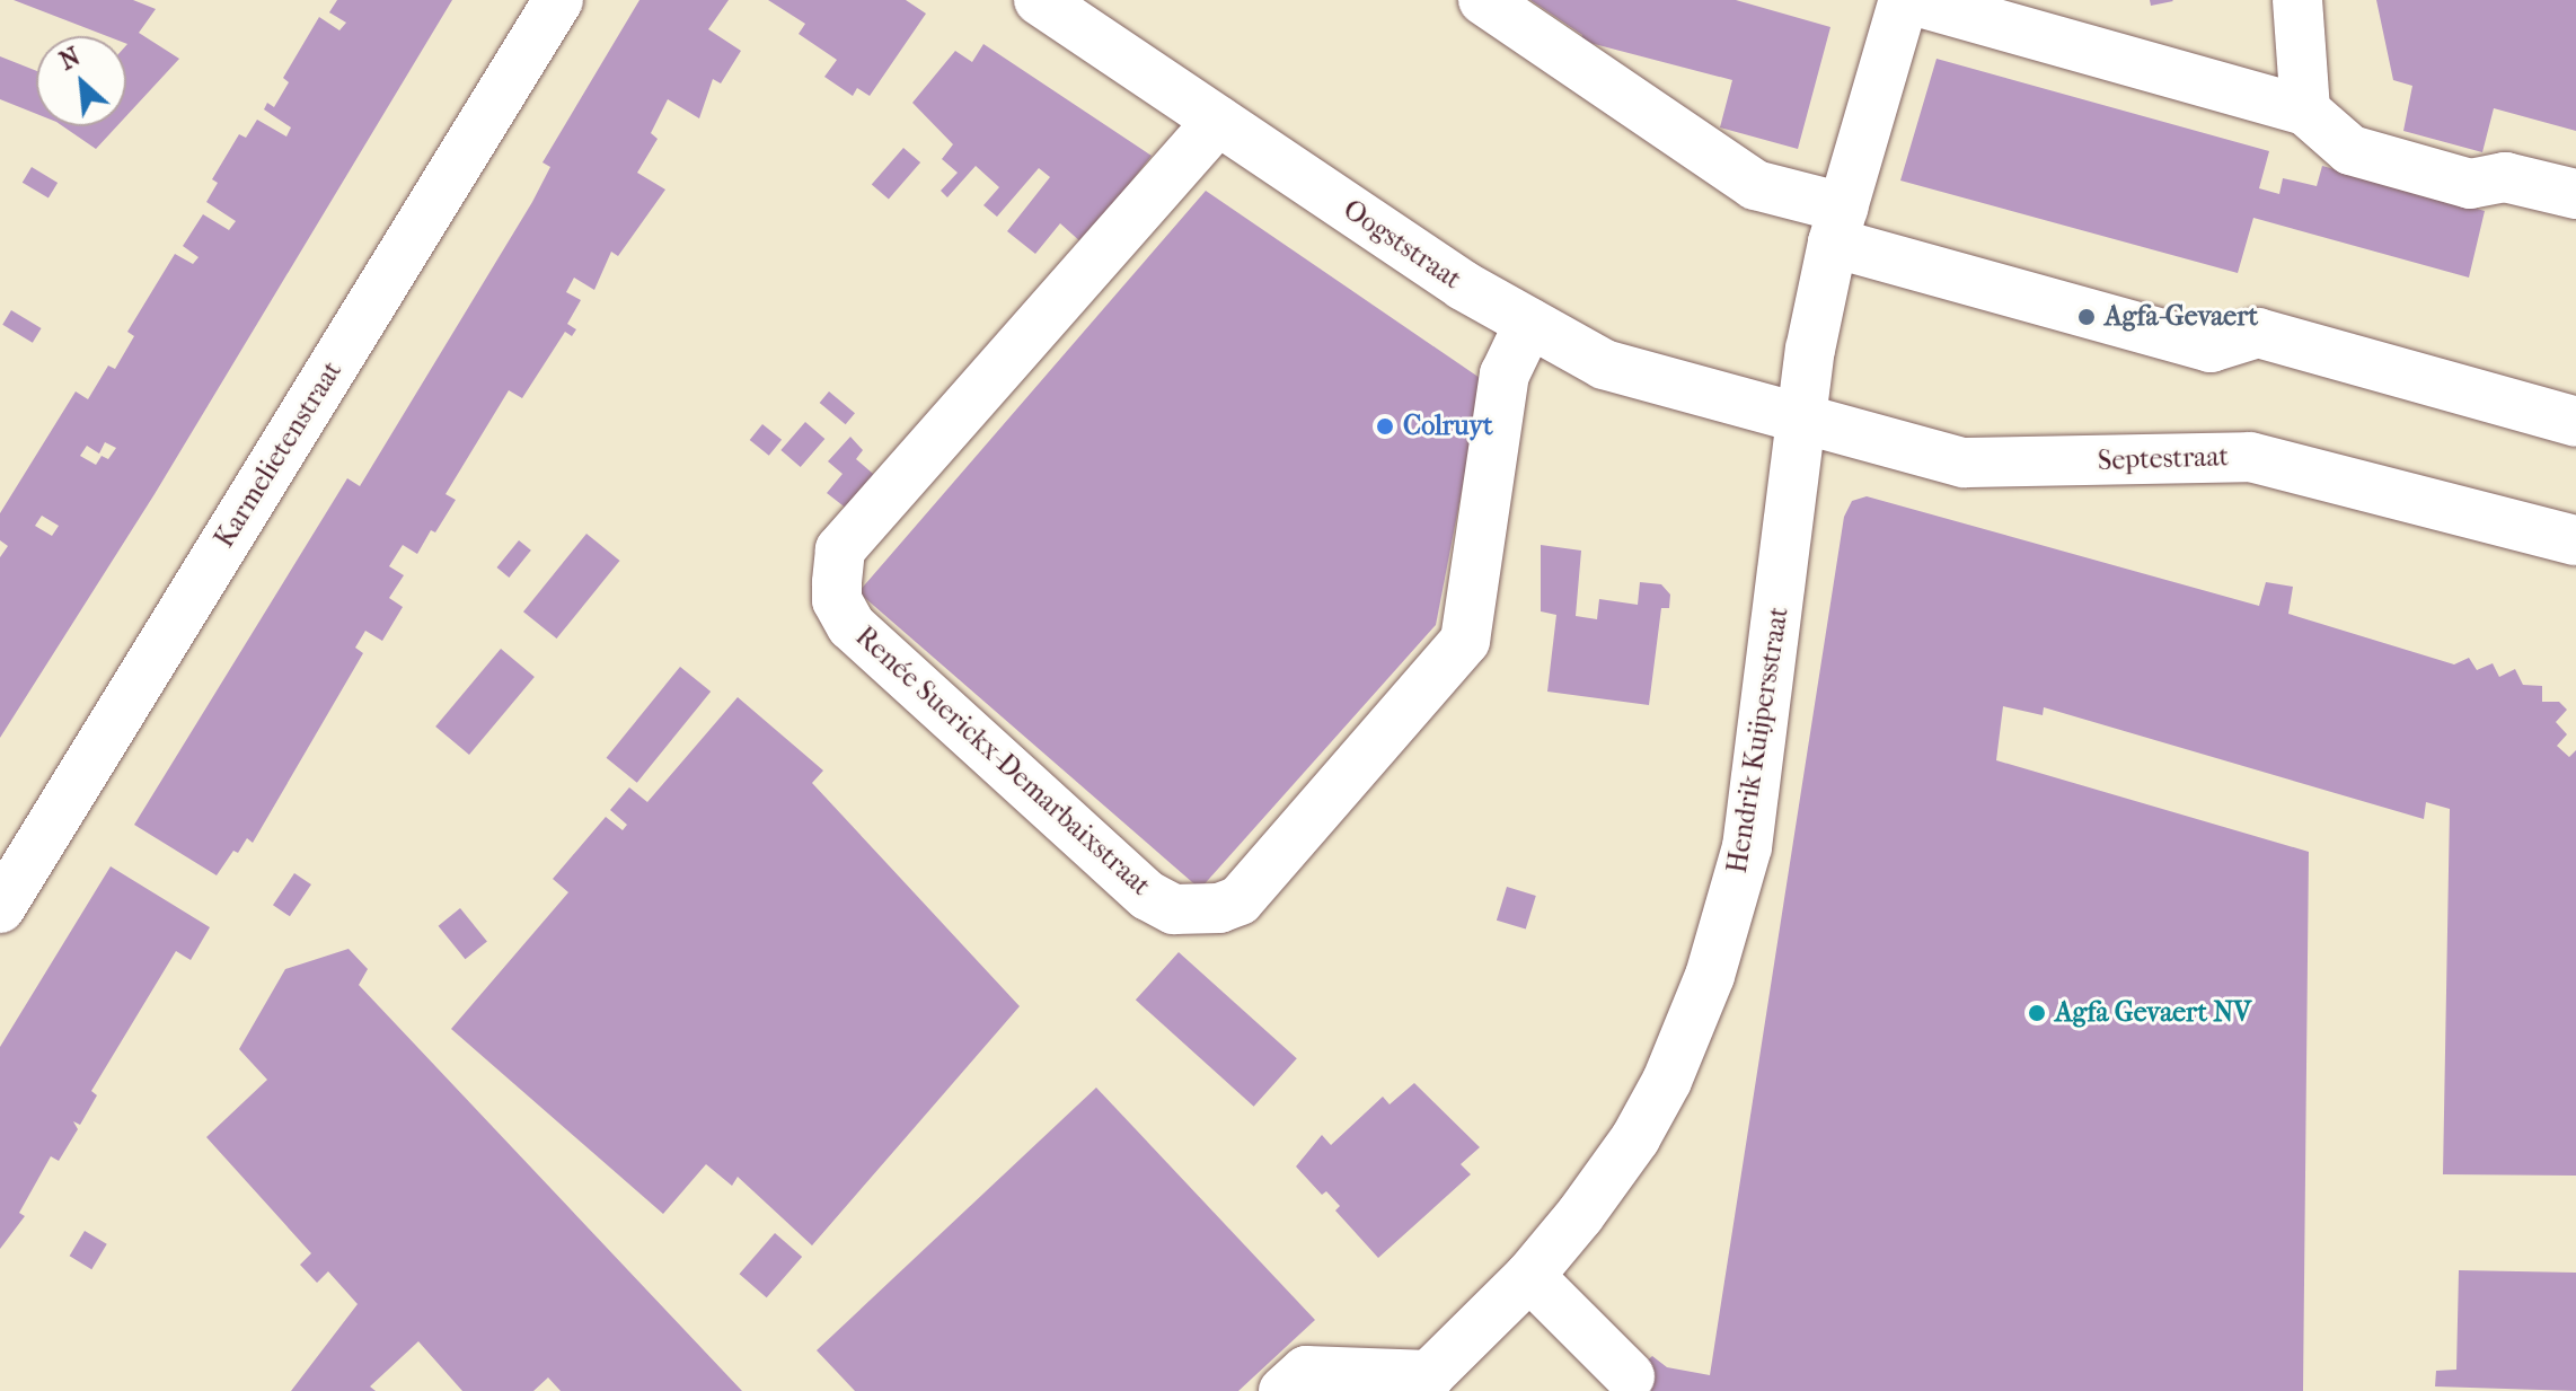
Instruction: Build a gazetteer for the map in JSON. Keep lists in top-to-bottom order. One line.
{"streets":{"street":["Oogststraat","Karmelietenstraat","Septestraat","Hendrik Kuijpersstraat","Renée Suerickx-Demarbaixstraat"]},"crossings":[["Oogststraat","Septestraat"],["Oogststraat","Hendrik Kuijpersstraat"],["Oogststraat","Renée Suerickx-Demarbaixstraat"],["Septestraat","Hendrik Kuijpersstraat"]],"places":["Agfa-Gevaert","Colruyt","Agfa Gevaert NV"],"north":"top left"}
